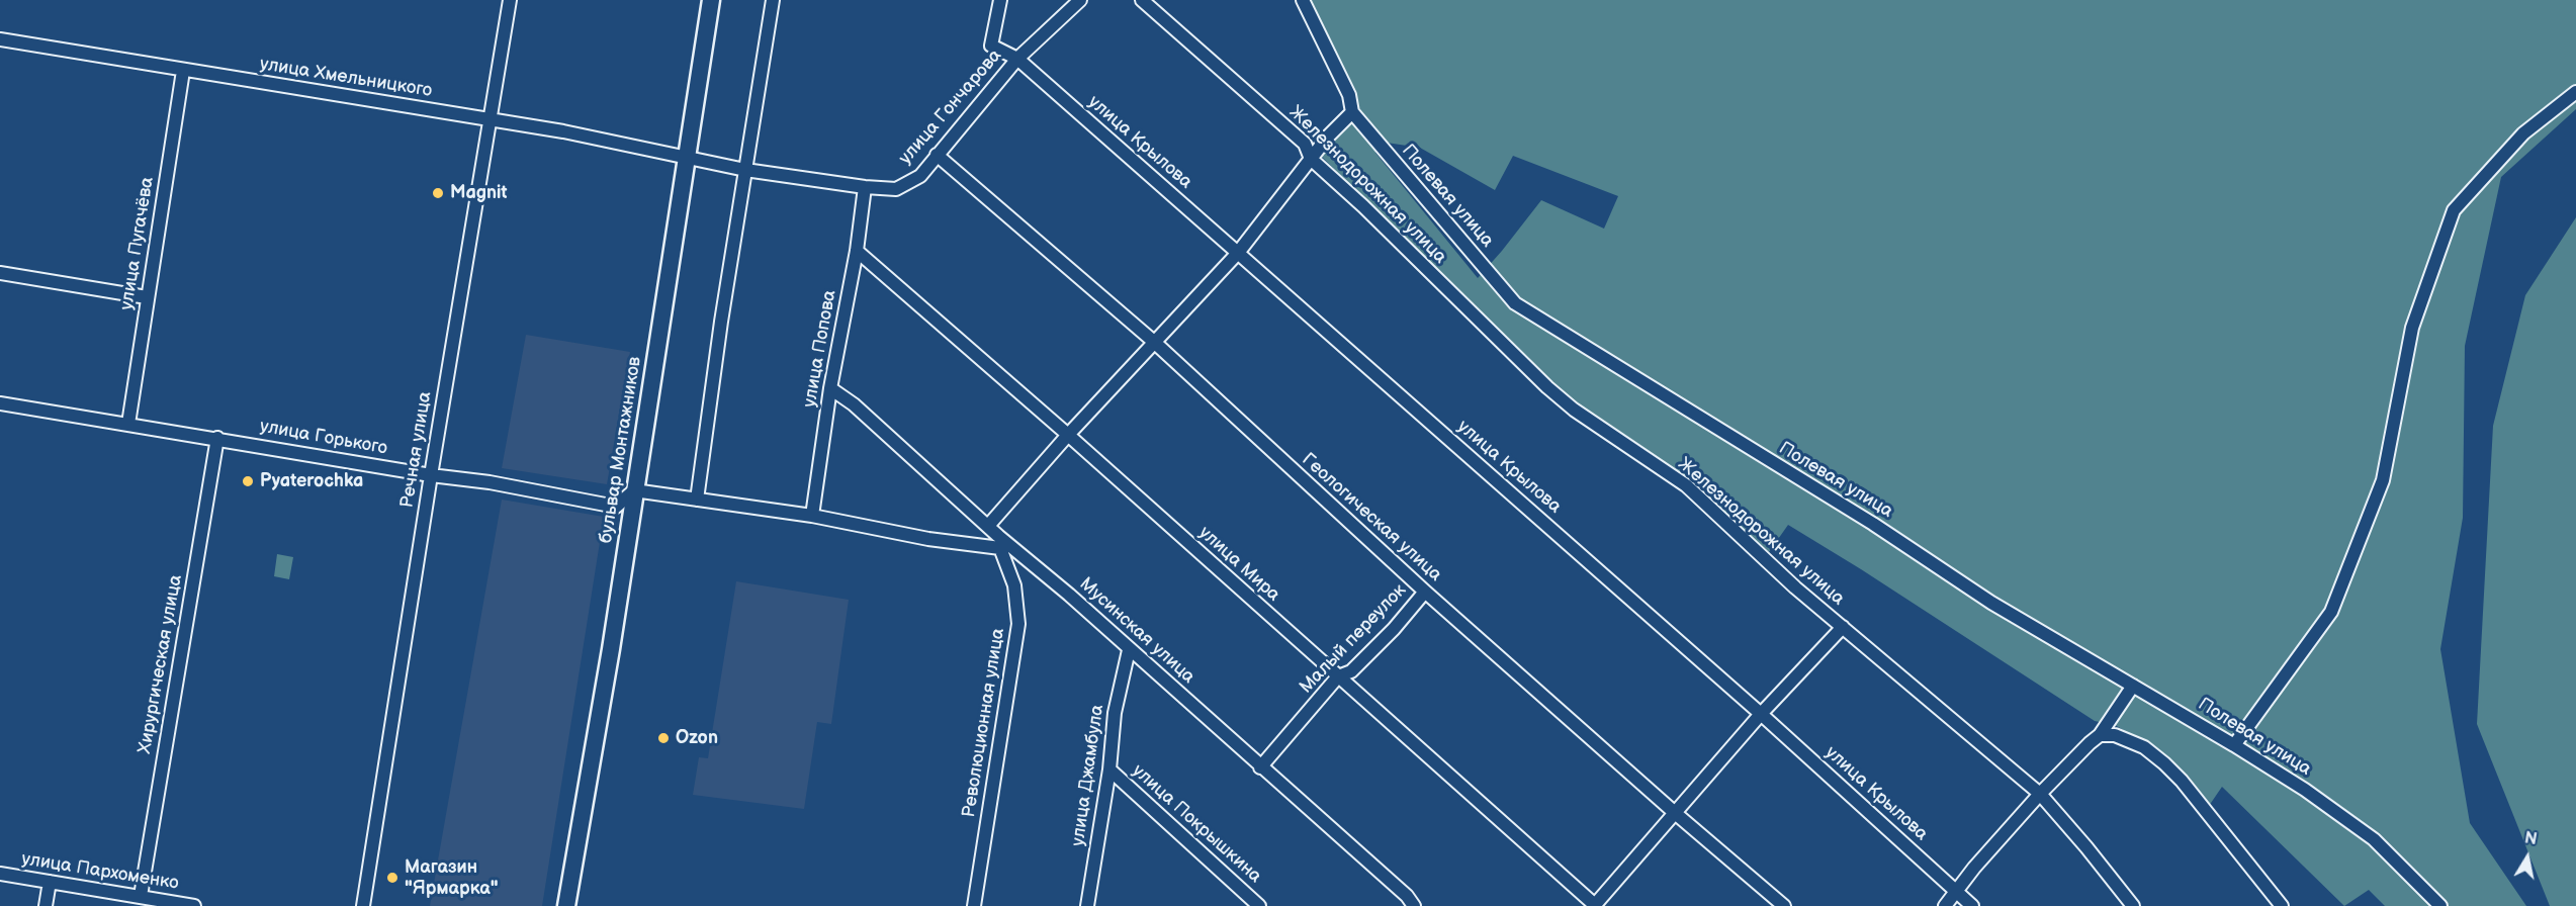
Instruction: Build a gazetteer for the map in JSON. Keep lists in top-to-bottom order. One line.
{"streets":{"street":["улица Хмельницкого","улица Гончарова","улица Крылова","Железнодорожная улица","Полевая улица","улица Пугачёва","улица Попова","улица Горького","Речная улица","бульвар Монтажников","Геологическая улица","улица Мира","Мусинская улица","Малый переулок","Хирургическая улица","Революционная улица","улица Джамбула","улица Покрышкина","улица Пархоменко"]},"crossings":[["улица Хмельницкого","улица Гончарова"],["улица Хмельницкого","улица Пугачёва"],["улица Хмельницкого","Речная улица"],["улица Хмельницкого","бульвар Монтажников"],["улица Гончарова","улица Крылова"],["улица Гончарова","улица Попова"],["улица Гончарова","бульвар Монтажников"],["улица Гончарова","Геологическая улица"],["улица Пугачёва","улица Горького"],["улица Попова","улица Мира"],["улица Попова","Мусинская улица"],["улица Горького","Речная улица"],["улица Горького","бульвар Монтажников"],["улица Горького","Хирургическая улица"],["Геологическая улица","Малый переулок"],["улица Мира","Малый переулок"],["Мусинская улица","Малый переулок"],["Мусинская улица","Революционная улица"],["Мусинская улица","улица Джамбула"],["Хирургическая улица","улица Пархоменко"],["улица Джамбула","улица Покрышкина"]],"places":["Magnit","Pyaterochka","Ozon","Магазин \"Ярмарка\""],"north":"top"}
